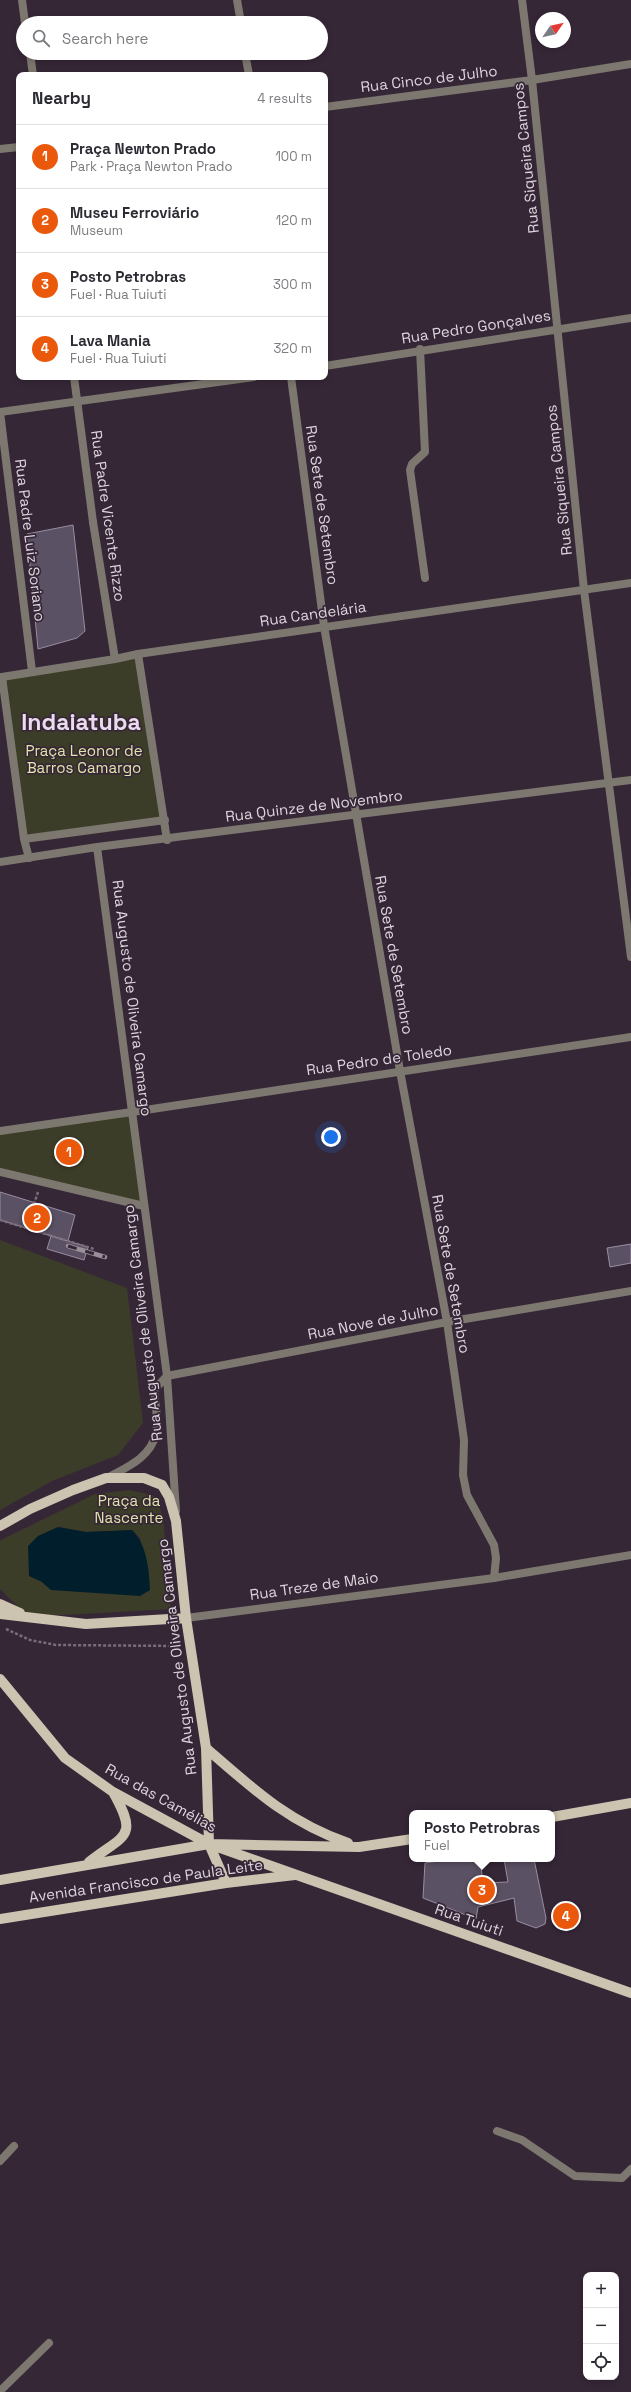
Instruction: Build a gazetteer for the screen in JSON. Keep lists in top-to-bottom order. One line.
{"streets":{"main road":["Rua Augusto de Oliveira Camargo","Rua Treze de Maio","Rua das Camélias","Avenida Francisco de Paula Leite","Rua Tuiuti"],"street":["Rua Cinco de Julho","Rua Siqueira Campos","Rua Pedro Gonçalves","Rua Sete de Setembro","Rua Padre Vicente Rizzo","Rua Padre Luiz Soriano","Rua Candelária","Rua Quinze de Novembro","Rua Pedro de Toledo","Rua Nove de Julho"]},"crossings":[["Rua Cinco de Julho","Rua Siqueira Campos"],["Rua Siqueira Campos","Rua Pedro Gonçalves"],["Rua Siqueira Campos","Rua Candelária"],["Rua Siqueira Campos","Rua Quinze de Novembro"],["Rua Sete de Setembro","Rua Candelária"],["Rua Sete de Setembro","Rua Quinze de Novembro"],["Rua Sete de Setembro","Rua Pedro de Toledo"],["Rua Sete de Setembro","Rua Nove de Julho"],["Rua Sete de Setembro","Rua Treze de Maio"],["Rua Padre Vicente Rizzo","Rua Candelária"],["Rua Padre Luiz Soriano","Rua Candelária"],["Rua Quinze de Novembro","Rua Augusto de Oliveira Camargo"],["Rua Augusto de Oliveira Camargo","Rua Pedro de Toledo"],["Rua Augusto de Oliveira Camargo","Rua Nove de Julho"],["Rua Augusto de Oliveira Camargo","Rua Treze de Maio"],["Rua Augusto de Oliveira Camargo","Rua das Camélias"],["Rua Augusto de Oliveira Camargo","Avenida Francisco de Paula Leite"],["Rua das Camélias","Avenida Francisco de Paula Leite"],["Rua das Camélias","Rua Tuiuti"],["Avenida Francisco de Paula Leite","Rua Tuiuti"]],"districts":["Indaiatuba"],"parks":["Praça Leonor de Barros Camargo","Praça da Nascente"],"north":"top right","page":{"search":"Search here","heading":["Nearby","4 results"],"list":[{"mark":"1","name":"Praça Newton Prado","note":"Park · Praça Newton Prado","value":"100 m"},{"mark":"2","name":"Museu Ferroviário","note":"Museum","value":"120 m"},{"mark":"3","name":"Posto Petrobras","note":"Fuel · Rua Tuiuti","value":"300 m"},{"mark":"4","name":"Lava Mania","note":"Fuel · Rua Tuiuti","value":"320 m"}],"pins":["1","2","3","4"],"popup":["Posto Petrobras","Fuel"],"map_buttons":["+","−"]}}
